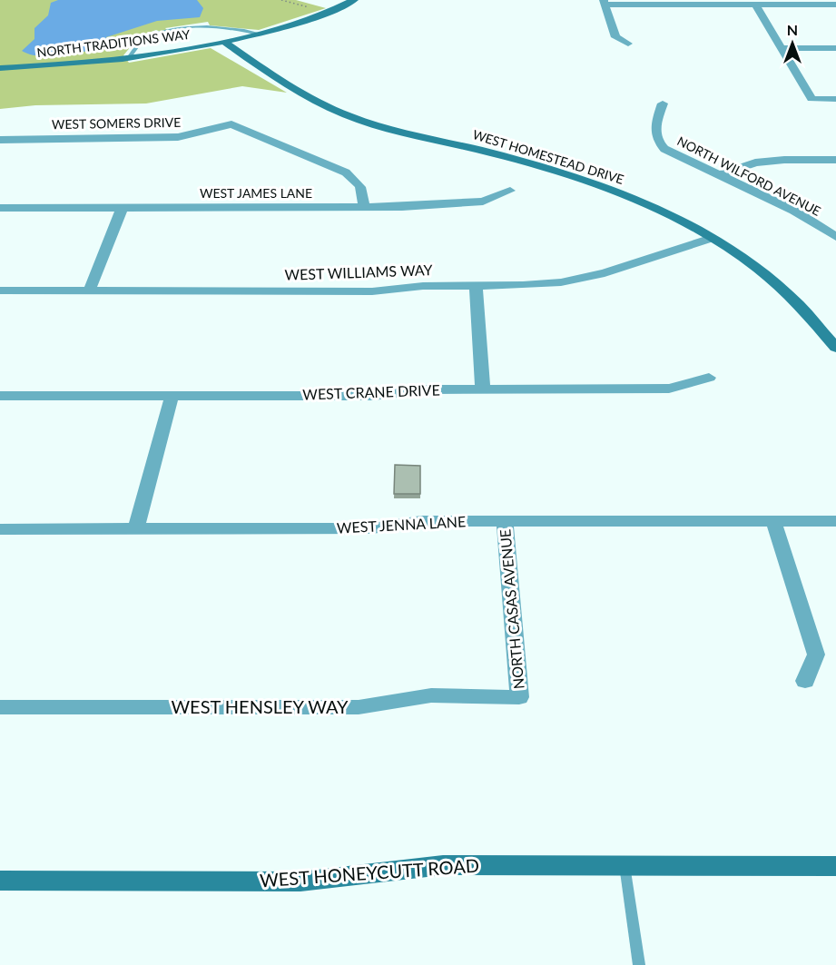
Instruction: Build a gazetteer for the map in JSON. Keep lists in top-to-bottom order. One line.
{"streets":{"street":["NORTH TRADITIONS WAY","WEST SOMERS DRIVE","WEST HOMESTEAD DRIVE","NORTH WILFORD AVENUE","WEST JAMES LANE","WEST WILLIAMS WAY","WEST CRANE DRIVE","WEST JENNA LANE","NORTH CASAS AVENUE","WEST HENSLEY WAY","WEST HONEYCUTT ROAD"]},"crossings":[["NORTH TRADITIONS WAY","WEST HOMESTEAD DRIVE"],["WEST SOMERS DRIVE","WEST JAMES LANE"],["WEST HOMESTEAD DRIVE","WEST WILLIAMS WAY"],["WEST JENNA LANE","NORTH CASAS AVENUE"],["NORTH CASAS AVENUE","WEST HENSLEY WAY"]],"north":"top"}
